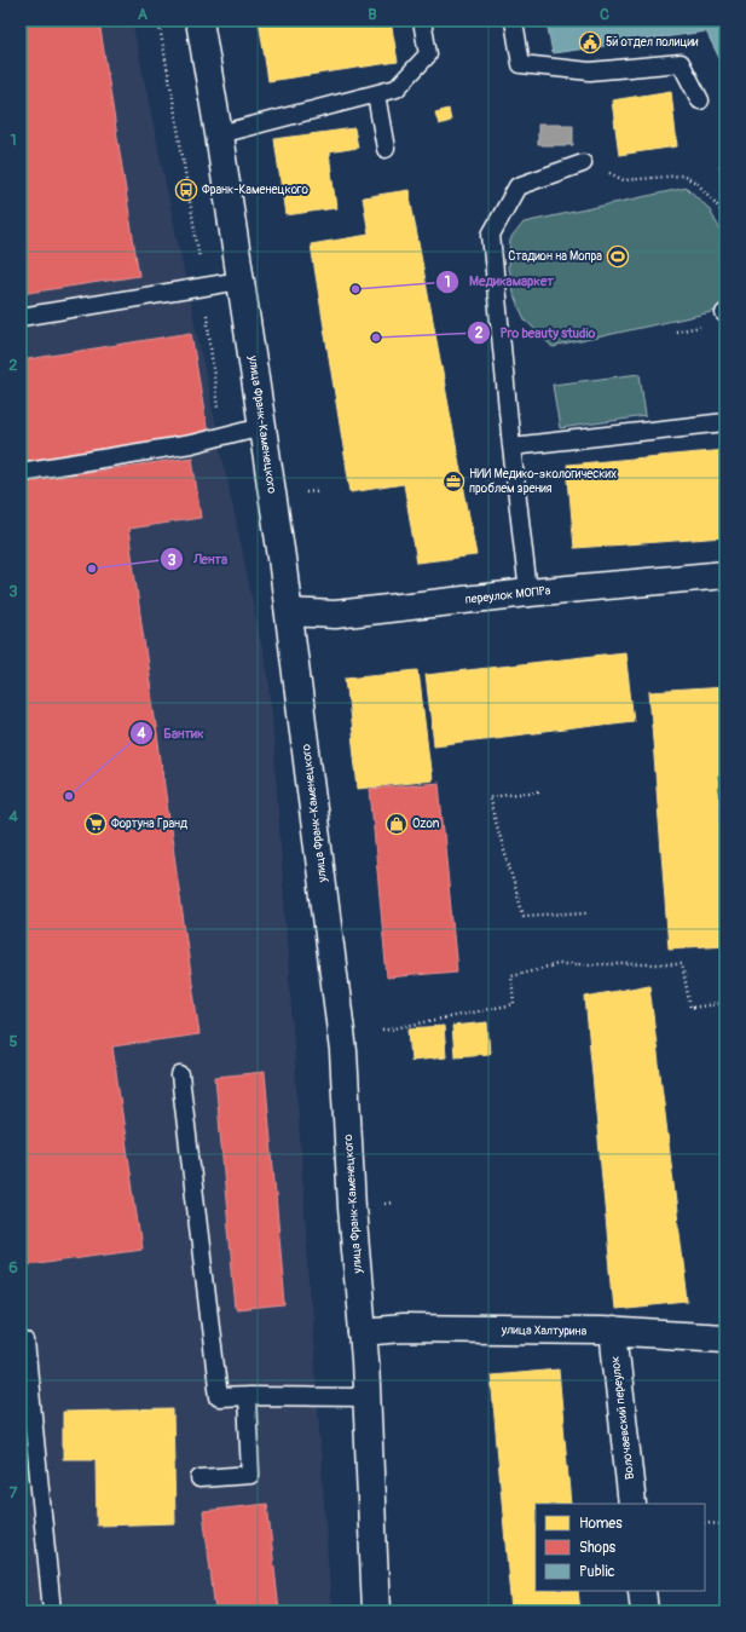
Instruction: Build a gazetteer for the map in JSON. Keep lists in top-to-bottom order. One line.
{"streets":{"main road":["улица Франк-Каменецкого","переулок МОПРа","улица Халтурина","Волочаевский переулок"]},"crossings":[["улица Франк-Каменецкого","переулок МОПРа"],["улица Франк-Каменецкого","улица Халтурина"],["улица Халтурина","Волочаевский переулок"]],"places":{"public building":["5й отдел полиции"],"bus stop":["Франк-Каменецкого"],"sports":["Стадион на Мопра"],"other":["Медикамаркет","Pro beauty studio","Лента","Бантик"],"office":["НИИ Медико-экологических проблем зрения"],"supermarket":["Фортуна Гранд"],"shop":["Ozon"]},"legend":["Homes","Shops","Public"],"grid":{"columns":["A","B","C"],"rows":["1","2","3","4","5","6","7"]}}
